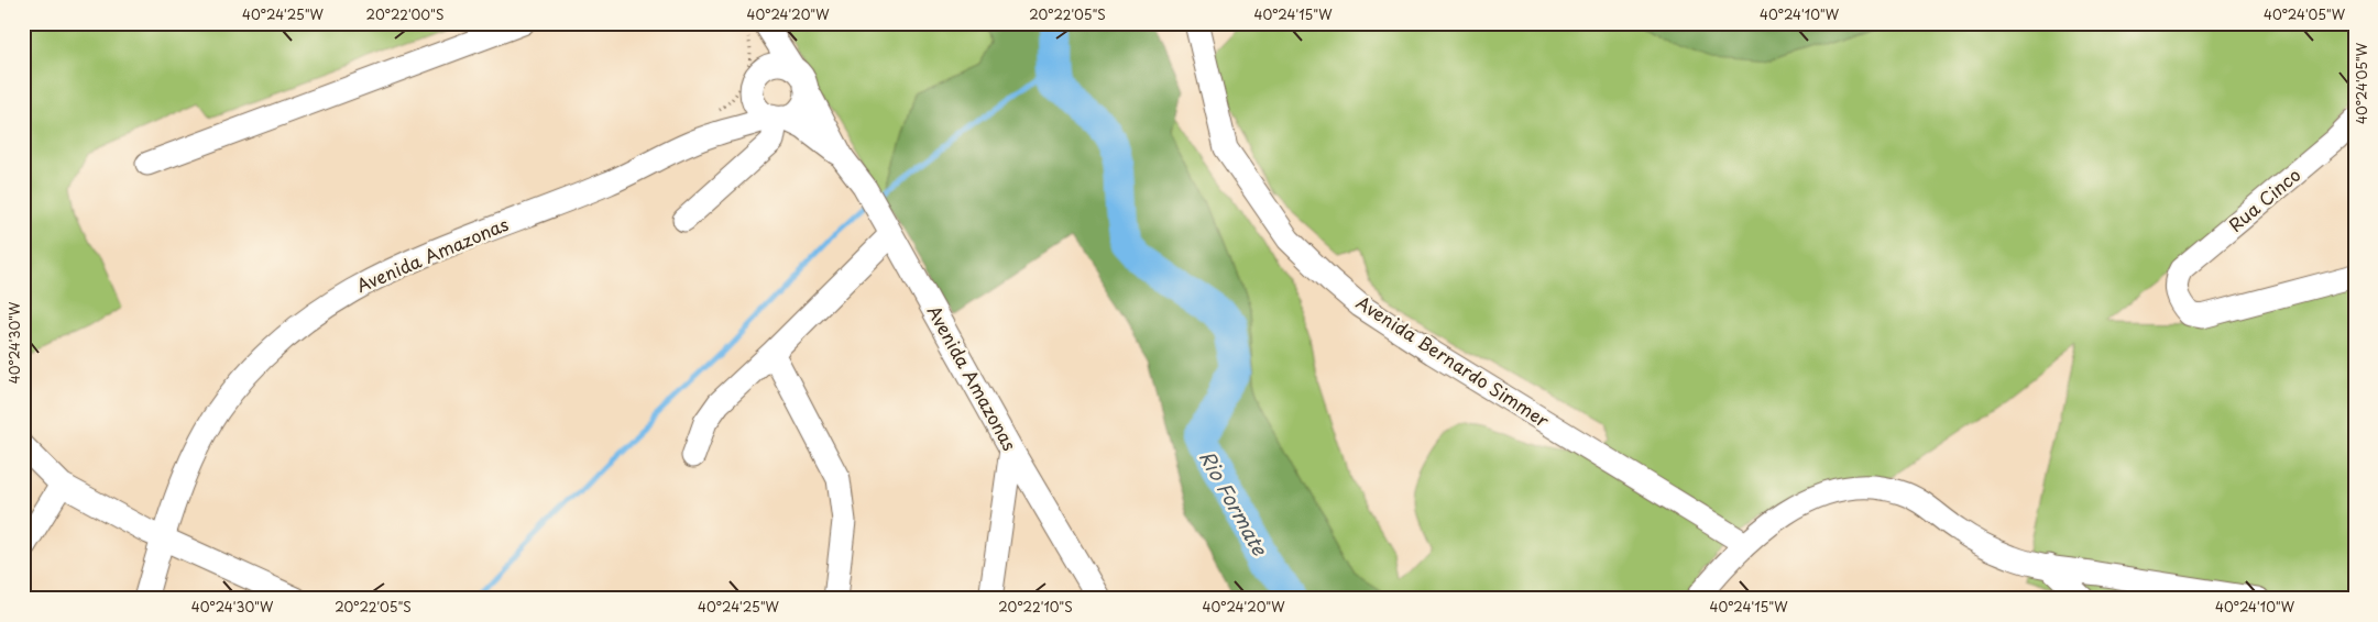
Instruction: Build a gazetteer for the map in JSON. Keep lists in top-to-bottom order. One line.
{"streets":{"street":["Rua Cinco","Avenida Amazonas","Avenida Bernardo Simmer"]},"water":["Rio Formate"],"coordinates":["40°24'25\"W","20°22'00\"S","40°24'20\"W","20°22'05\"S","40°24'15\"W","40°24'10\"W","40°24'05\"W","40°24'30\"W","20°22'10\"S"]}
